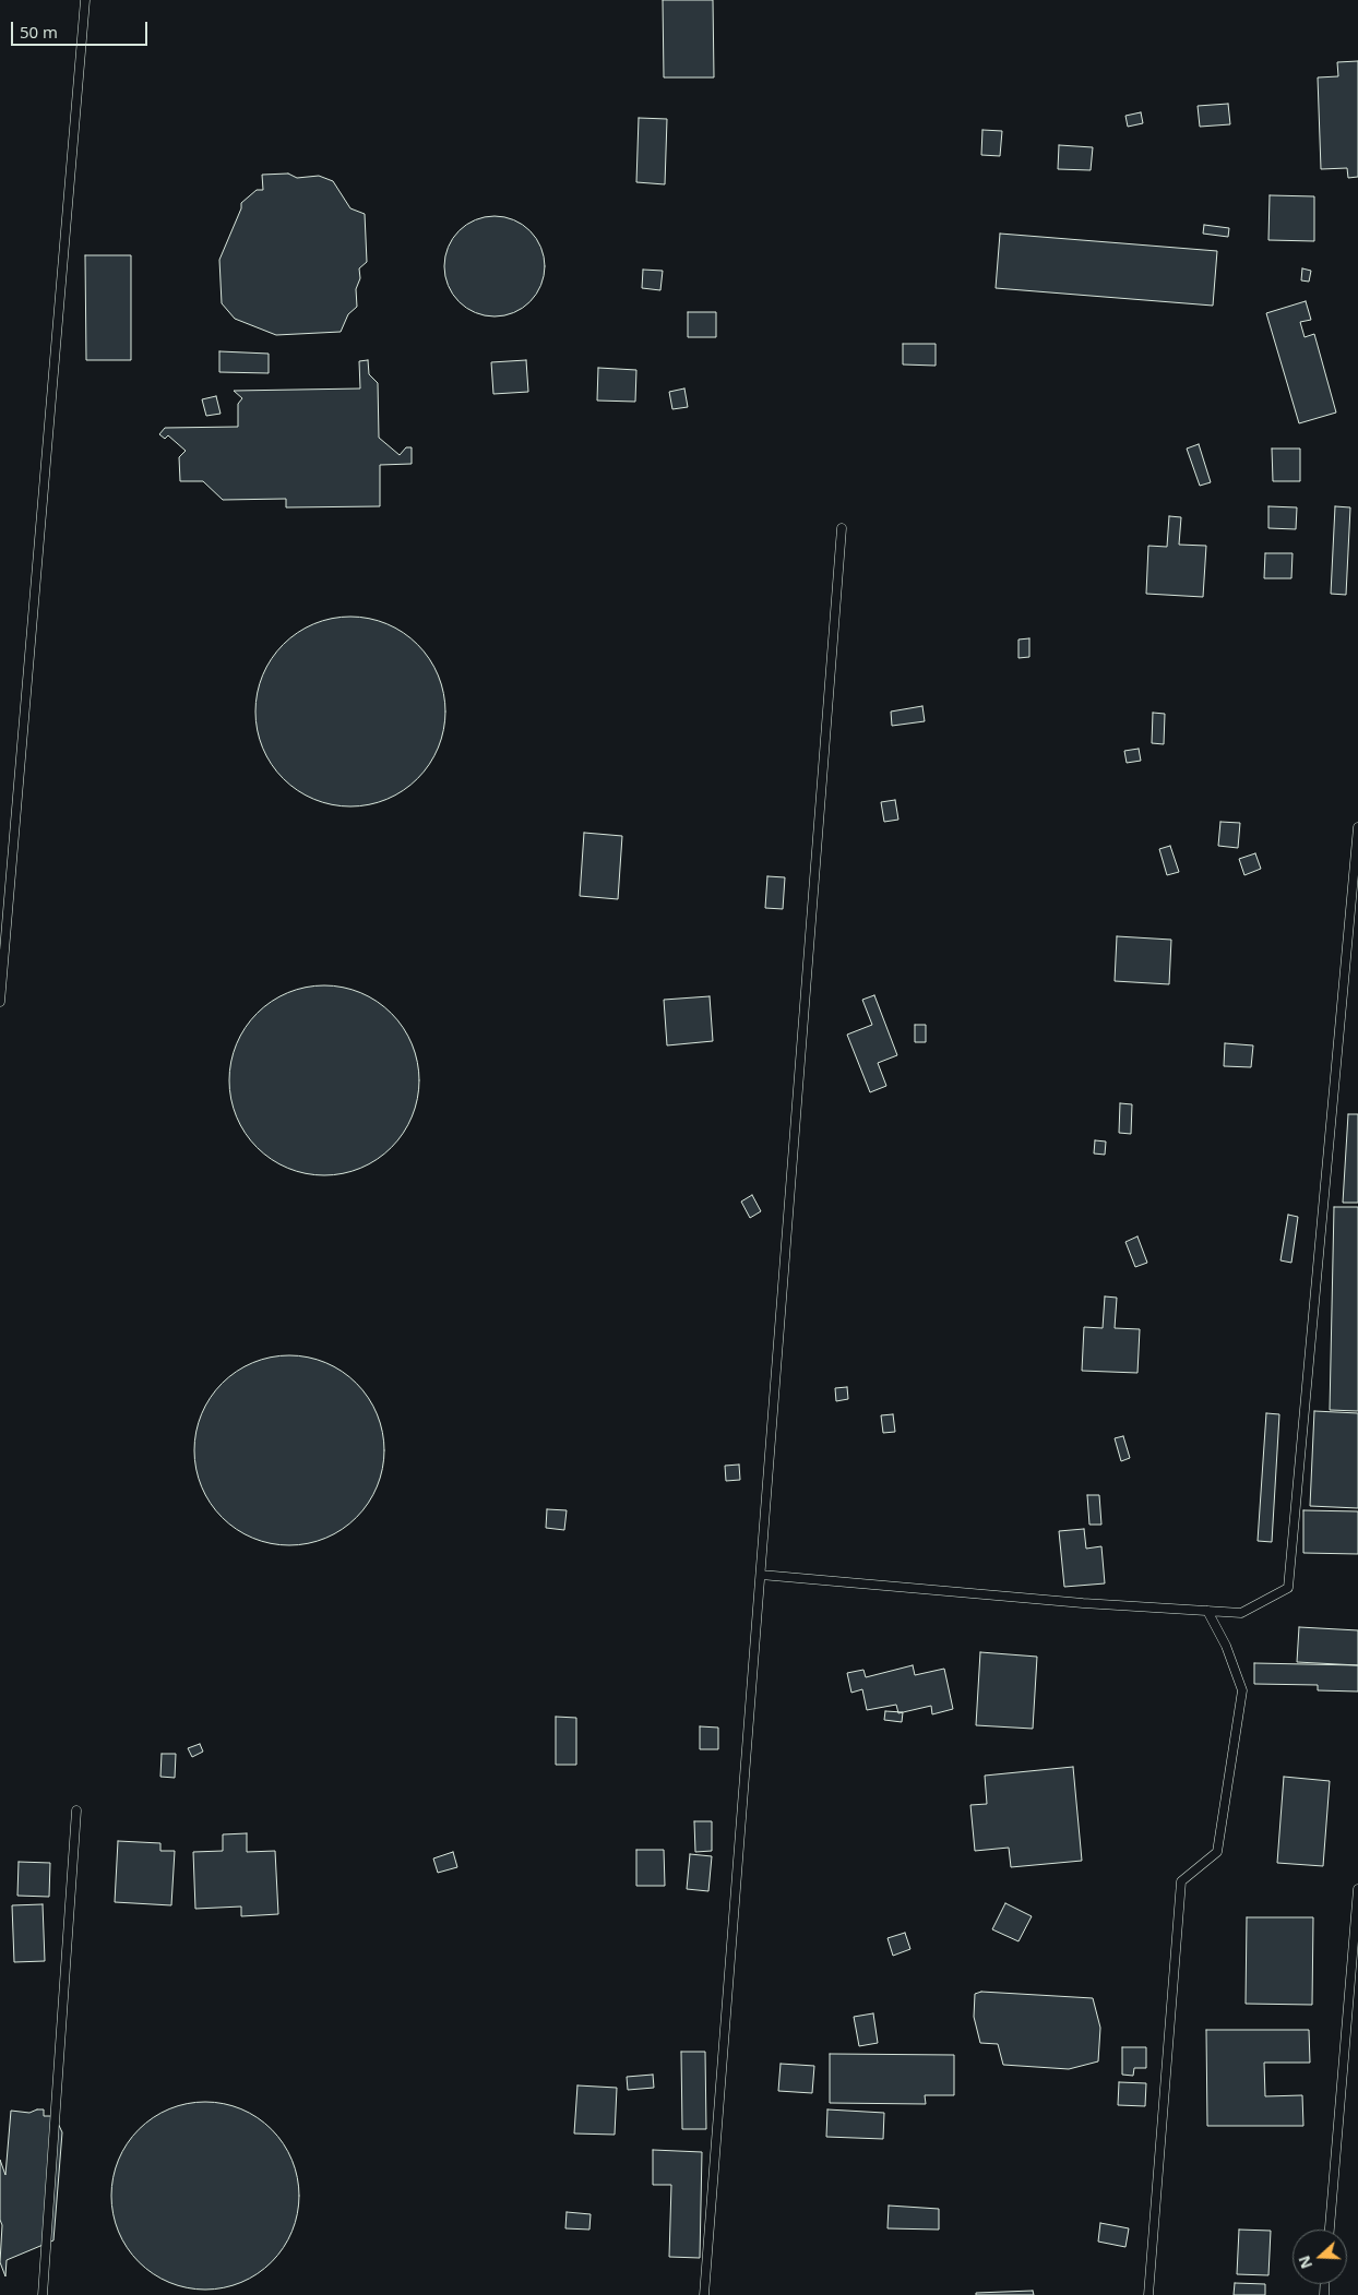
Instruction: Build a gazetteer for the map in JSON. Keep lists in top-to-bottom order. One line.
{"scale_bar":"50 m","north":"left"}
